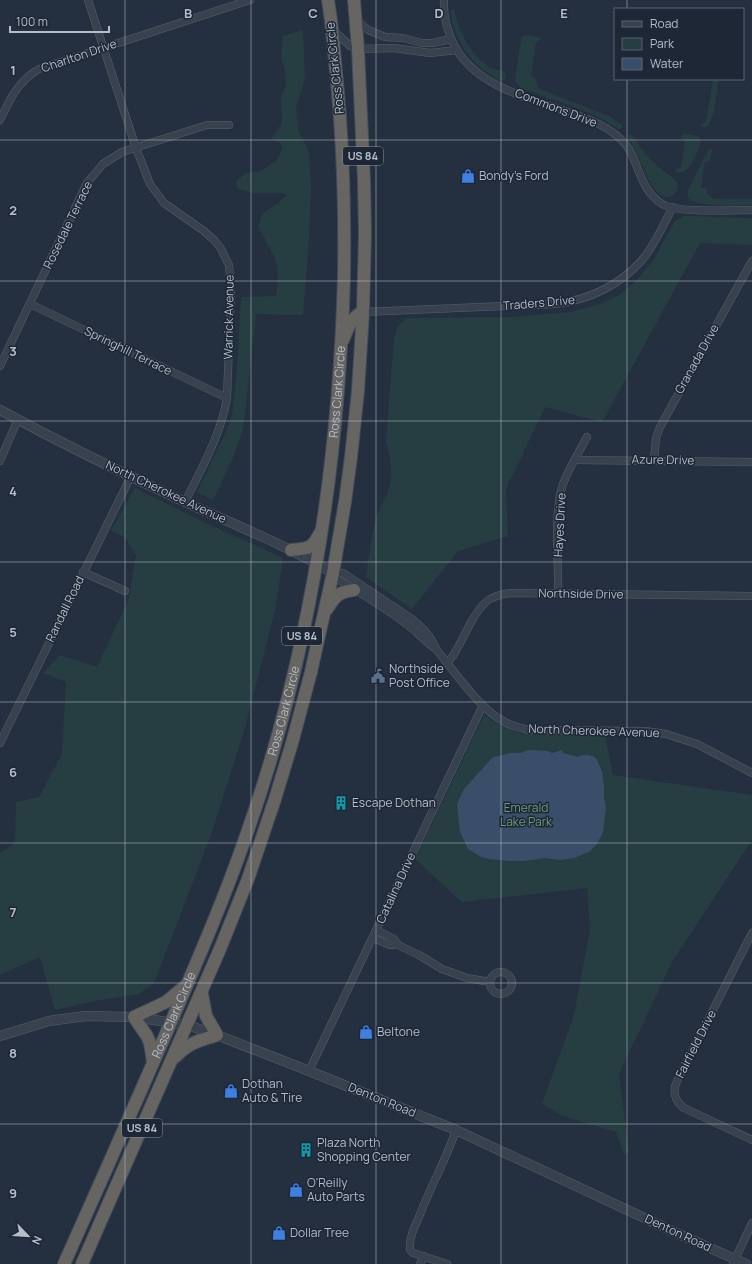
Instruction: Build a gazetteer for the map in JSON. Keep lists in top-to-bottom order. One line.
{"streets":{"highway":["Ross Clark Circle","US 84"],"street":["Charlton Drive","Commons Drive","Rosedale Terrace","Traders Drive","Warrick Avenue","Springhill Terrace","Granada Drive","Azure Drive","North Cherokee Avenue","Hayes Drive","Northside Drive","Randall Road","Catalina Drive","Fairfield Drive","Denton Road"]},"crossings":[["Charlton Drive","Warrick Avenue"],["Ross Clark Circle","Traders Drive"],["Ross Clark Circle","North Cherokee Avenue"],["Ross Clark Circle","Denton Road"],["Commons Drive","Traders Drive"],["Rosedale Terrace","Warrick Avenue"],["Rosedale Terrace","Springhill Terrace"],["Warrick Avenue","Springhill Terrace"],["Warrick Avenue","North Cherokee Avenue"],["Granada Drive","Azure Drive"],["Azure Drive","Hayes Drive"],["North Cherokee Avenue","Northside Drive"],["North Cherokee Avenue","Randall Road"],["North Cherokee Avenue","Catalina Drive"],["Hayes Drive","Northside Drive"],["Catalina Drive","Denton Road"]],"parks":["Emerald Lake Park"],"places":{"shop":["Bondy's Ford","Beltone","Dothan Auto & Tire","O'Reilly Auto Parts","Dollar Tree"],"public building":["Northside Post Office"],"building":["Escape Dothan","Plaza North Shopping Center"]},"legend":["Road","Park","Water"],"scale_bar":"100 m","north":"bottom right","grid":{"columns":["B","C","D","E"],"rows":["1","2","3","4","5","6","7","8","9"]}}
